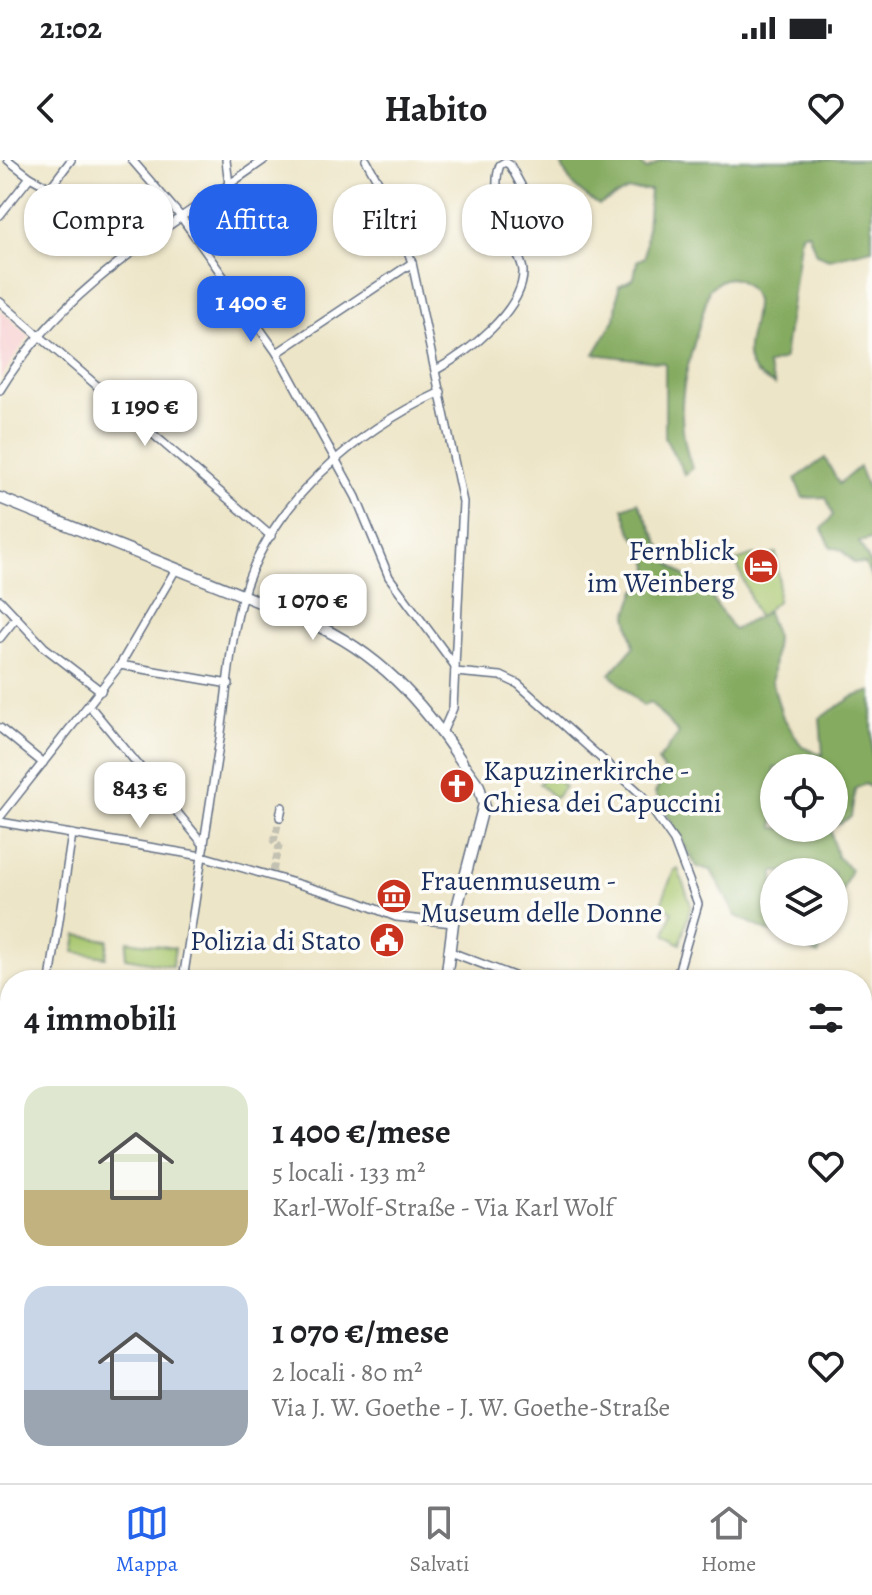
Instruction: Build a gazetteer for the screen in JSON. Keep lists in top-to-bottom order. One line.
{"places":{"hotel":["Fernblick im Weinberg"],"church":["Kapuzinerkirche - Chiesa dei Capuccini"],"museum":["Frauenmuseum - Museum delle Donne"],"public building":["Polizia di Stato"]},"page":{"status":"21:02","header":"Habito","chip":["Compra","Affitta","Filtri","Nuovo"],"price":["1 400 €","1 190 €","1 070 €","843 €"],"heading":"4 immobili","list":[{"name":"1 400 €/mese","note":"5 locali · 133 m² · Karl-Wolf-Straße - Via Karl Wolf"},{"name":"1 070 €/mese","note":"2 locali · 80 m² · Via J. W. Goethe - J. W. Goethe-Straße"}],"tabs":["Mappa","Salvati","Home"]}}
